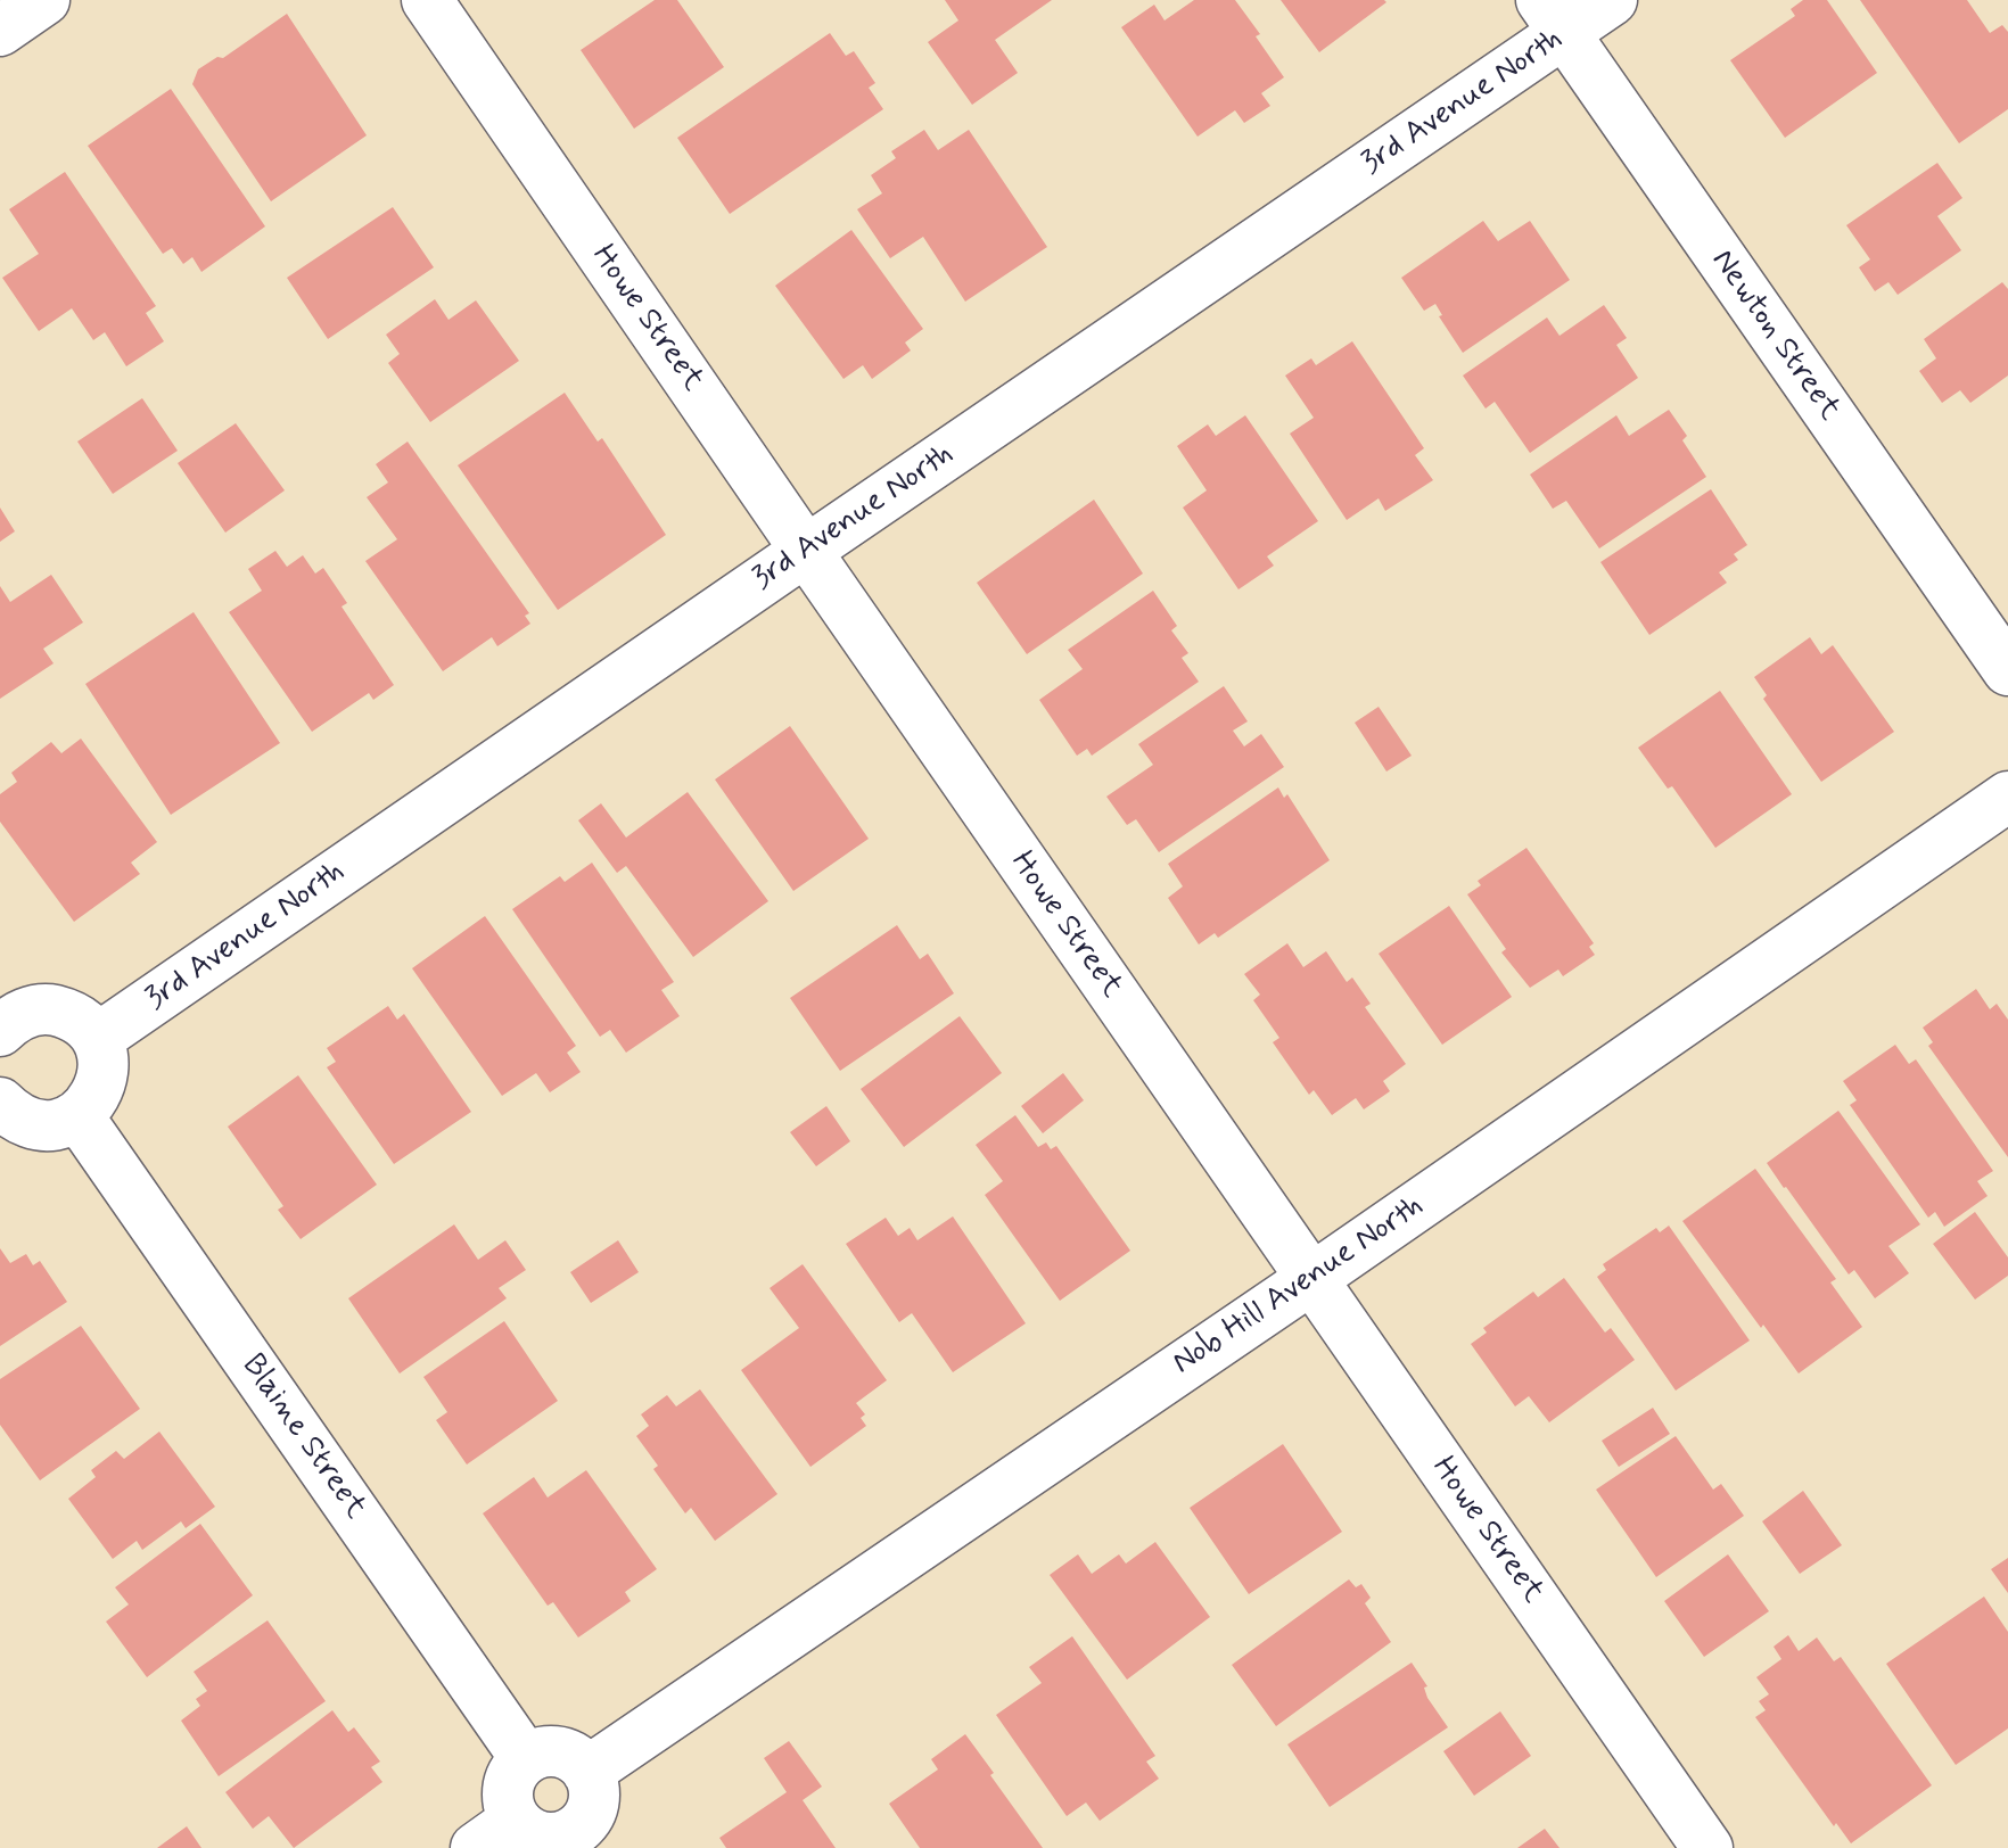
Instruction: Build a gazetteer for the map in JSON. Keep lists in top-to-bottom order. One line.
{"streets":{"street":["3rd Avenue North","Howe Street","Newton Street","Nob Hill Avenue North","Blaine Street"]},"crossings":[["3rd Avenue North","Howe Street"],["3rd Avenue North","Newton Street"],["Howe Street","Nob Hill Avenue North"],["Nob Hill Avenue North","Blaine Street"]]}
